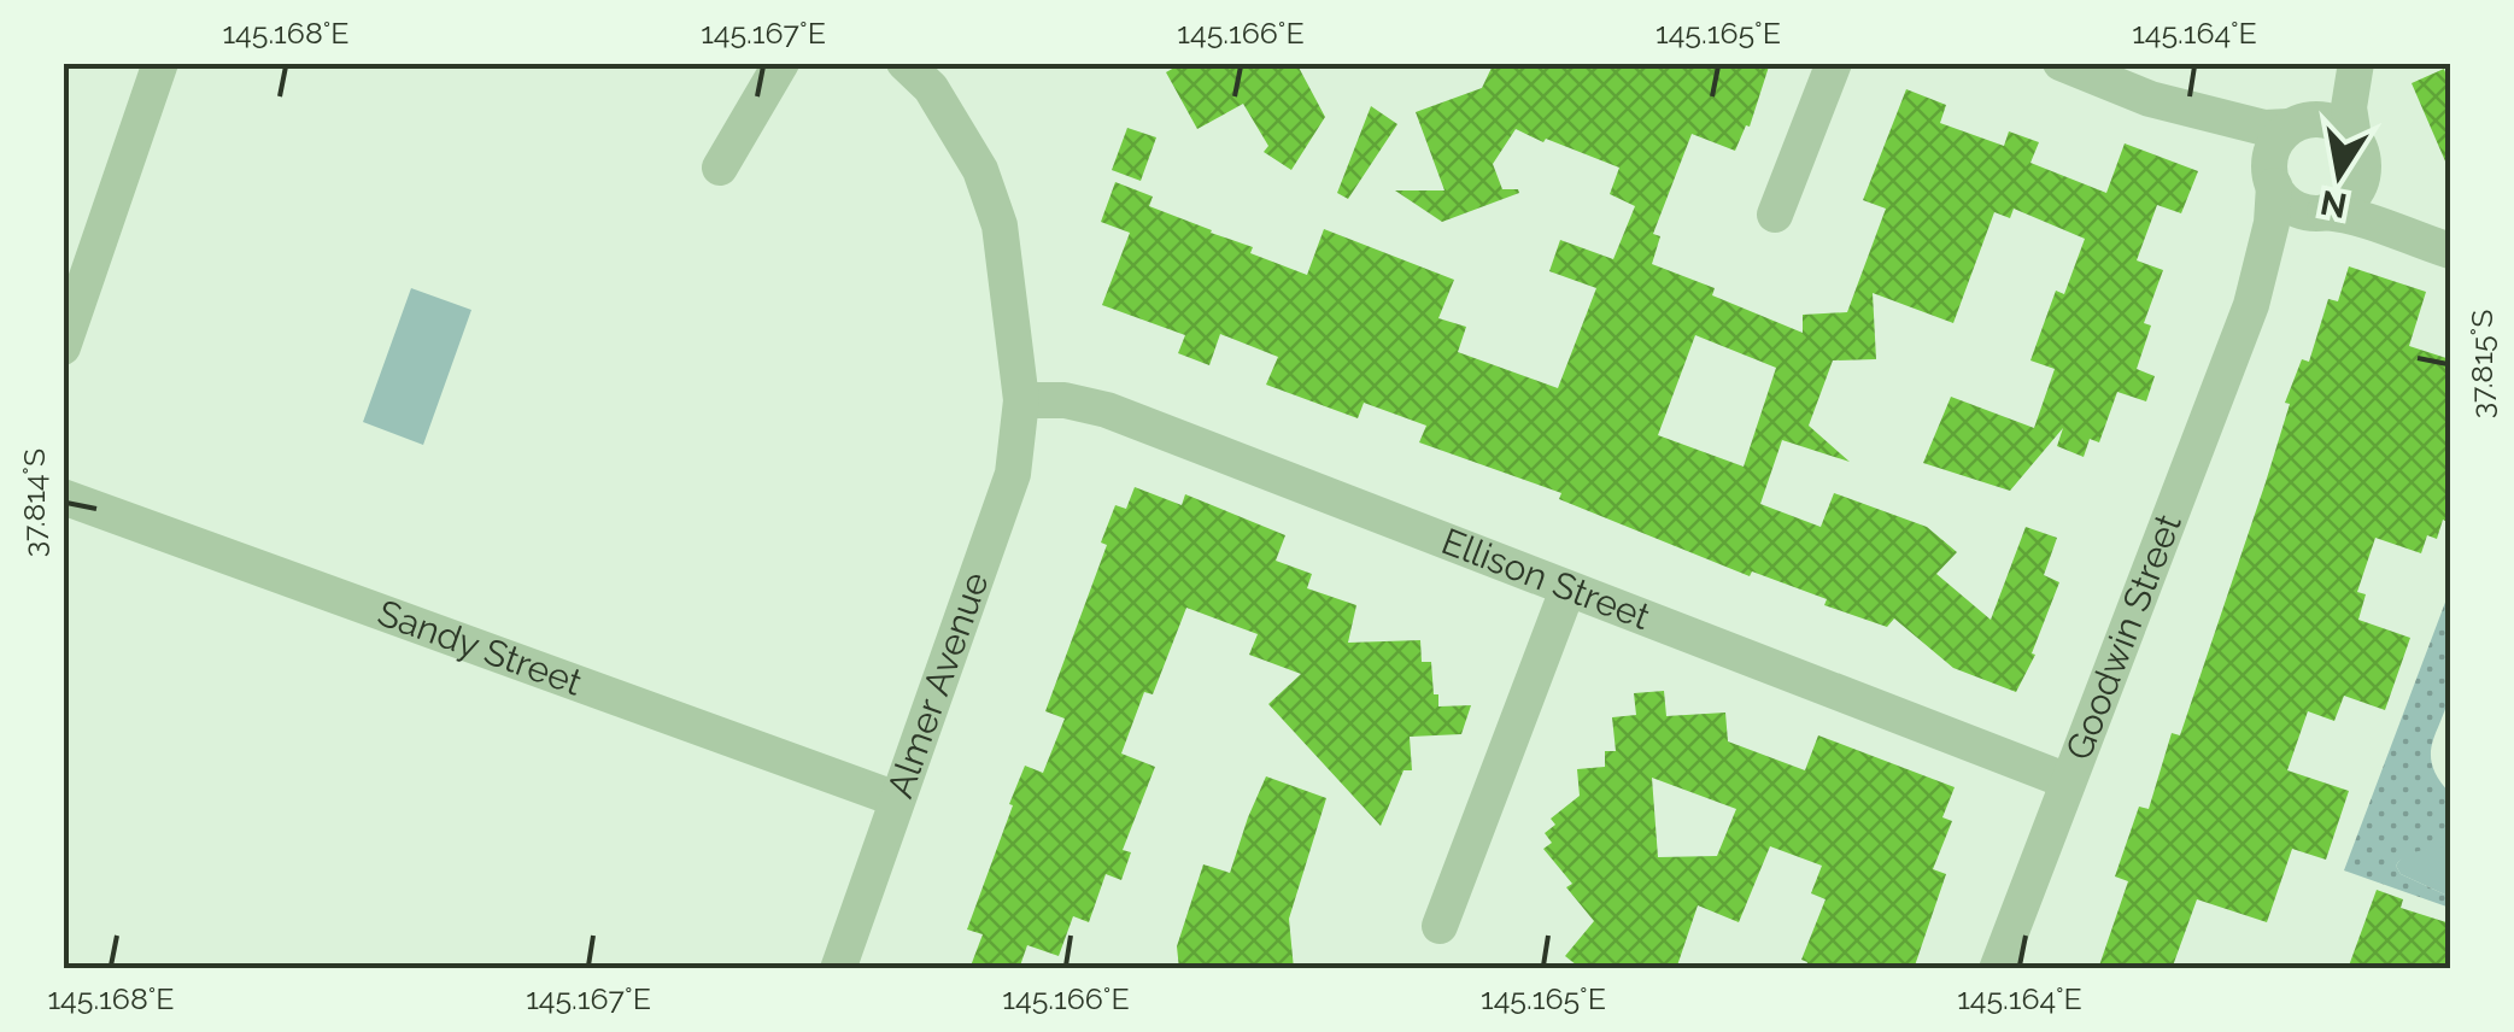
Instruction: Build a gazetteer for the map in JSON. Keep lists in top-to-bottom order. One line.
{"streets":{"street":["Ellison Street","Goodwin Street","Sandy Street","Almer Avenue"]},"crossings":[["Ellison Street","Goodwin Street"],["Ellison Street","Almer Avenue"],["Sandy Street","Almer Avenue"]],"north":"bottom","coordinates":["145.168°E","145.167°E","145.166°E","145.165°E","145.164°E","37.815°S","37.814°S"]}
